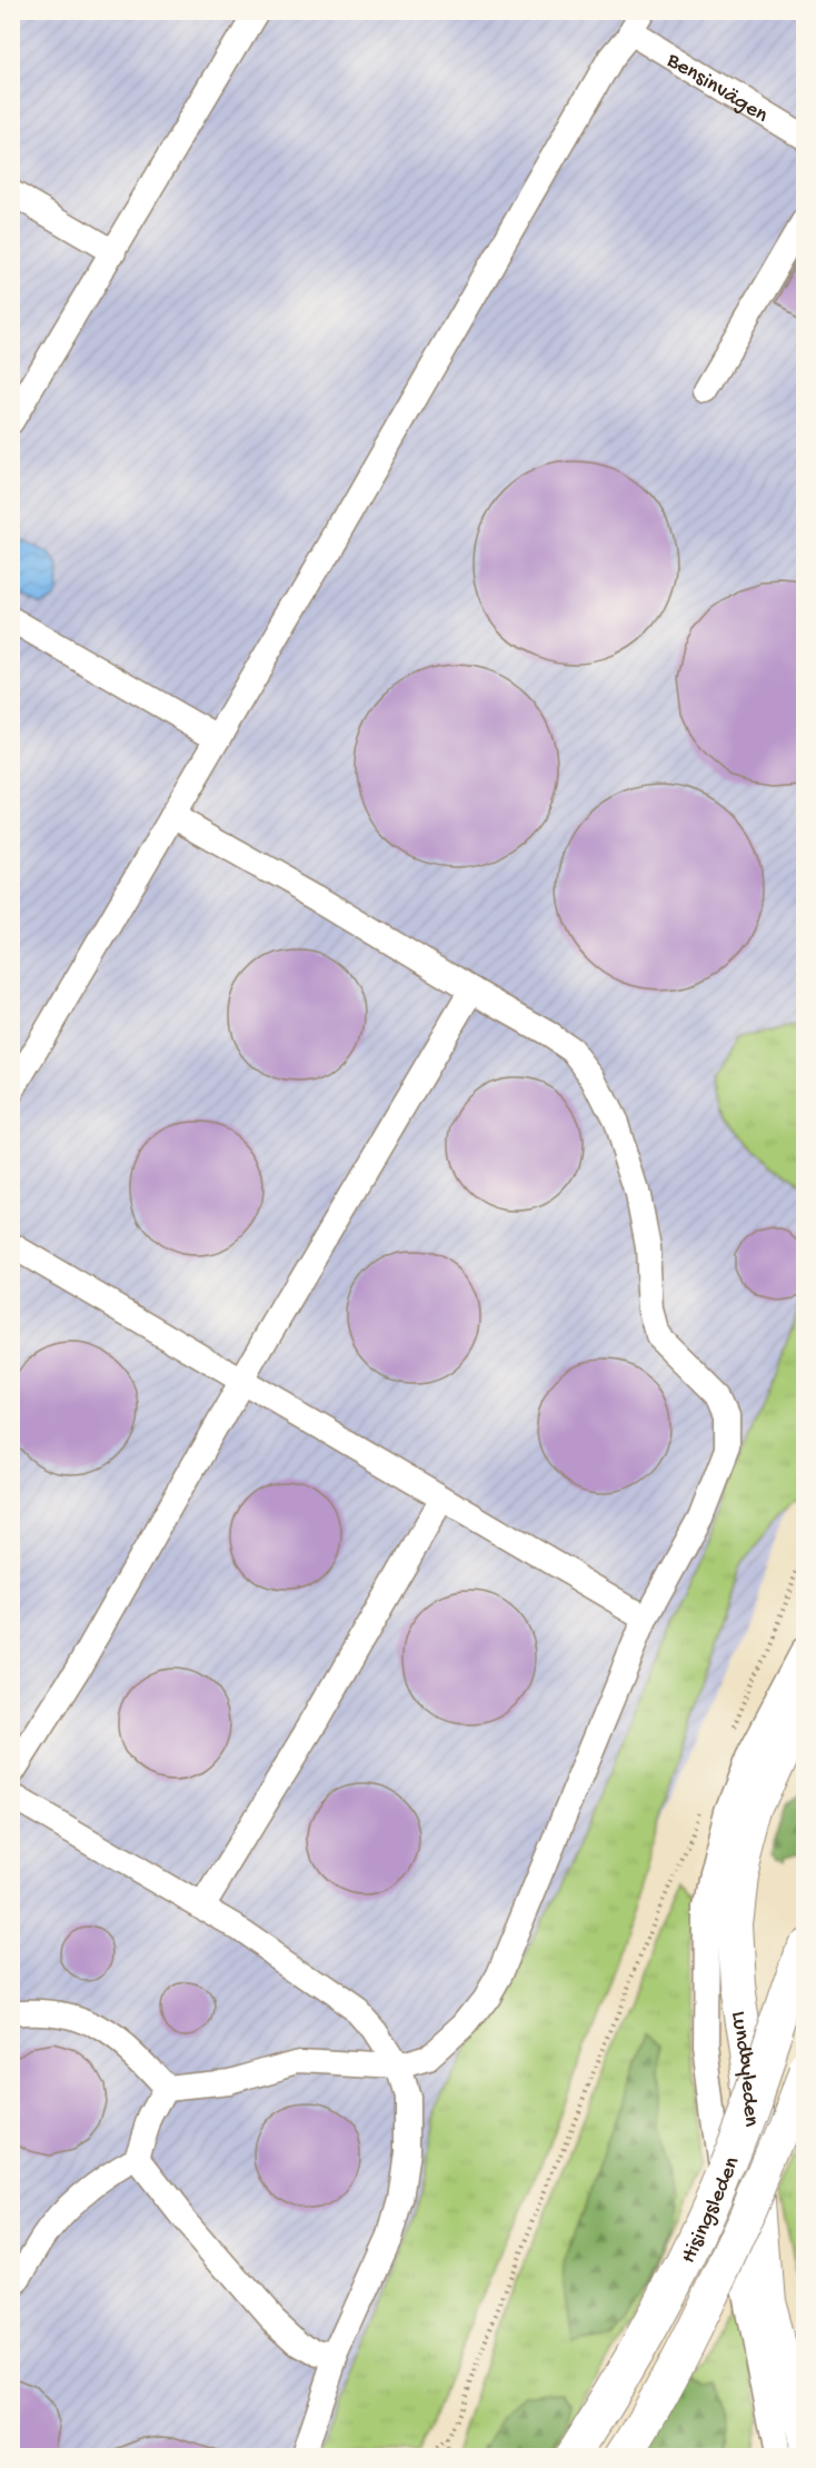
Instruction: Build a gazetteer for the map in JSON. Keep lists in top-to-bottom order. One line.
{"streets":{"highway":["Lundbyleden","Hisingsleden"],"lane":["Bensinvägen"]}}
